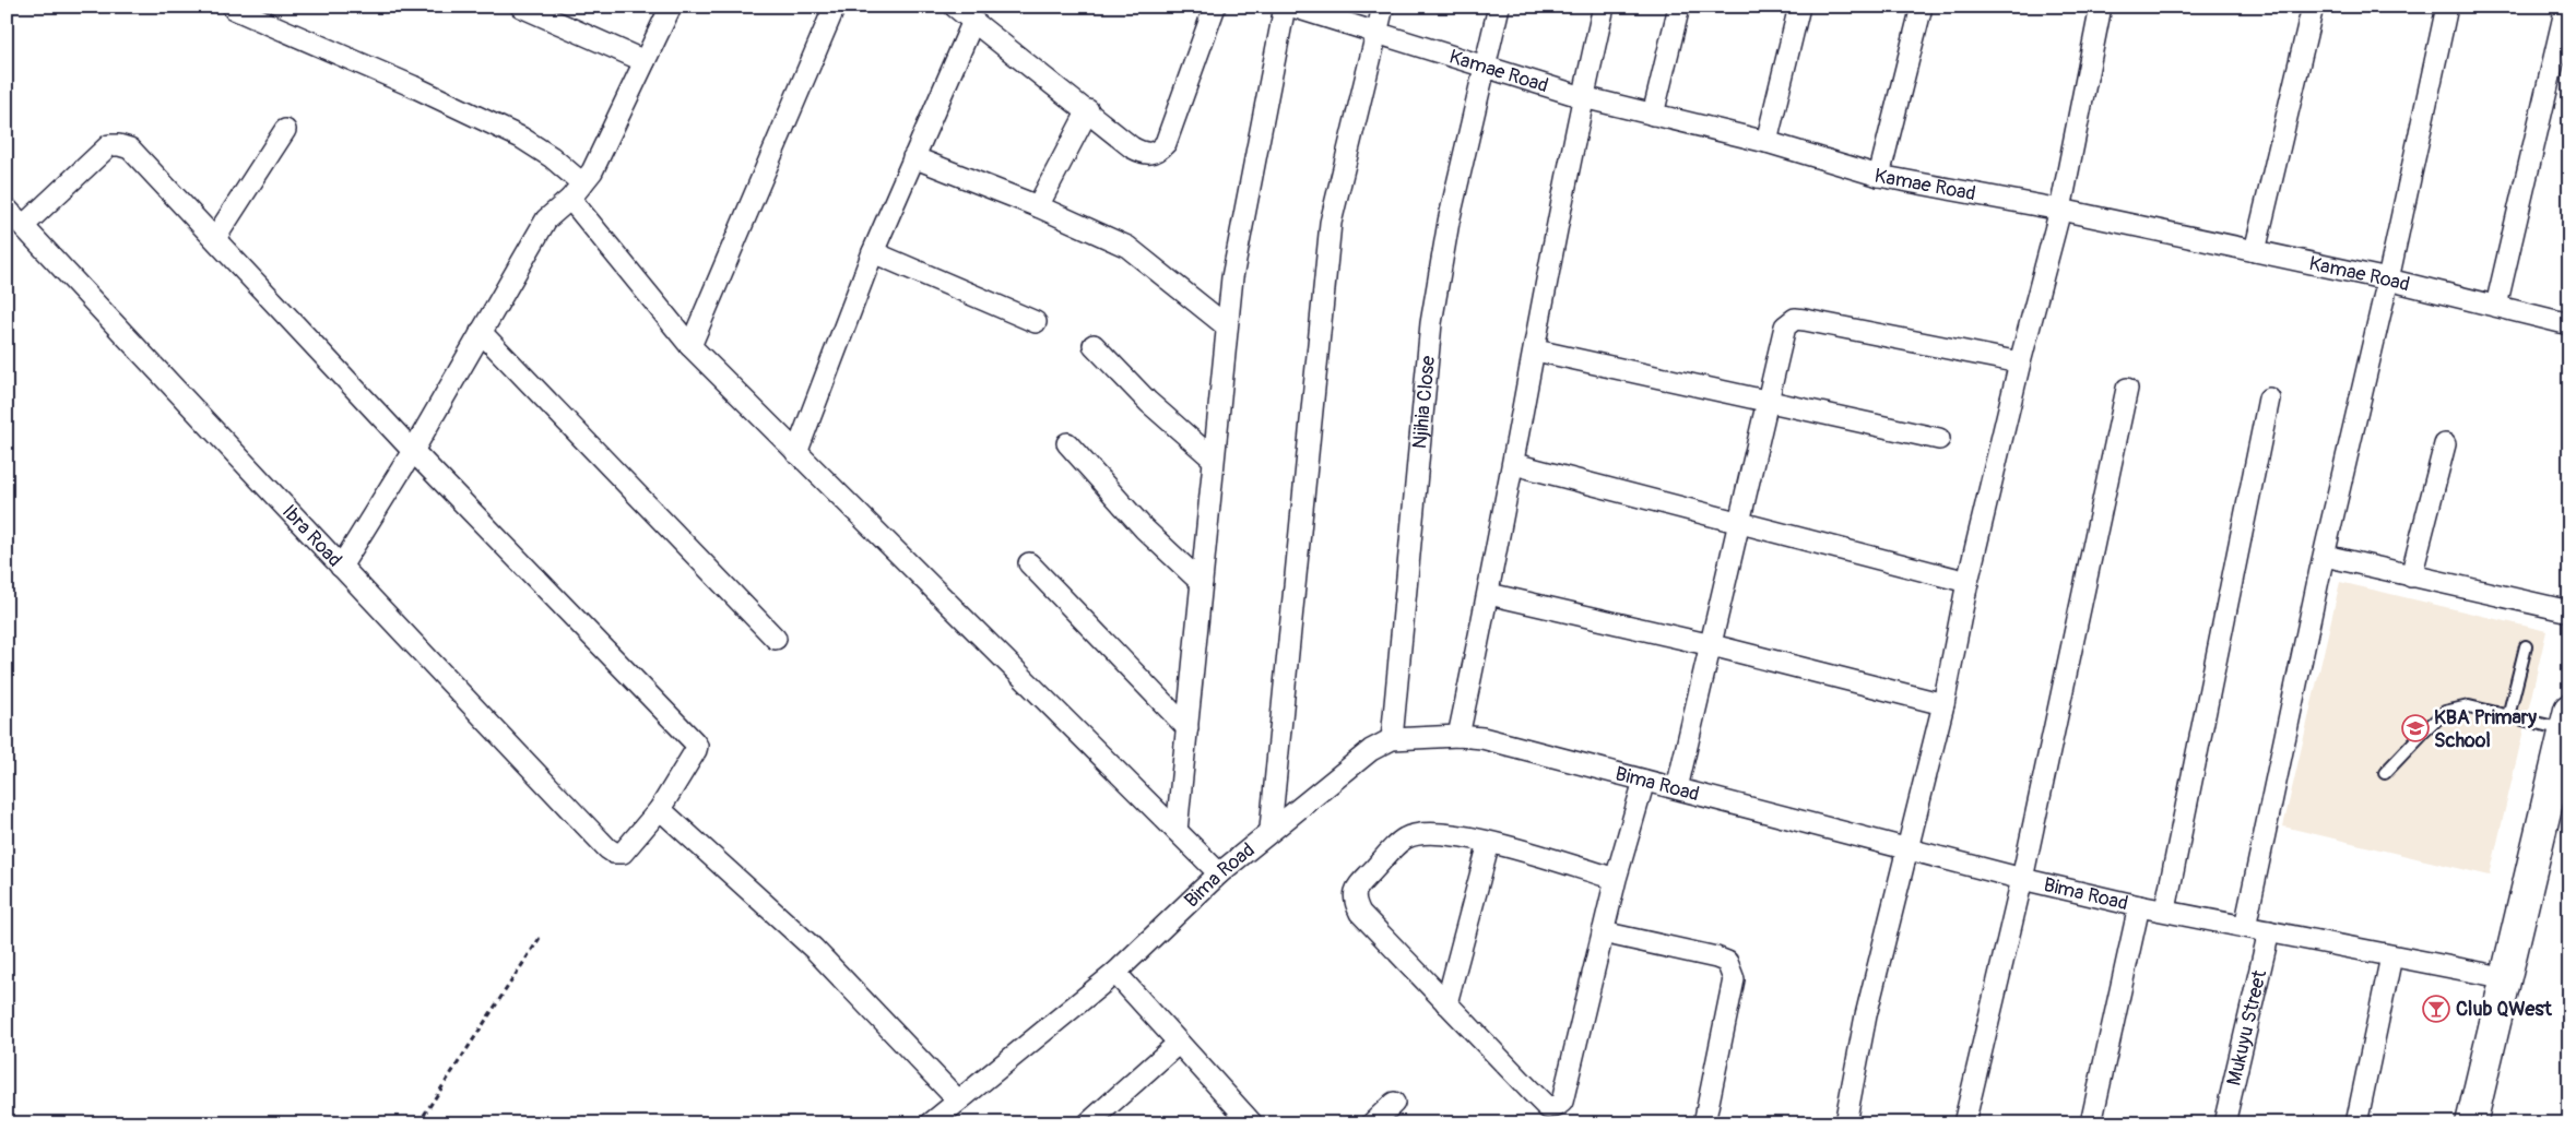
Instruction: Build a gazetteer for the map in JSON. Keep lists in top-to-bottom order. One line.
{"streets":{"street":["Kamae Road","Njihia Close","Ibra Road","Bima Road","Mukuyu Street"]},"crossings":[["Kamae Road","Njihia Close"],["Njihia Close","Bima Road"],["Bima Road","Mukuyu Street"]],"places":{"school or university":["KBA Primary School"],"bar":["Club QWest"]}}
